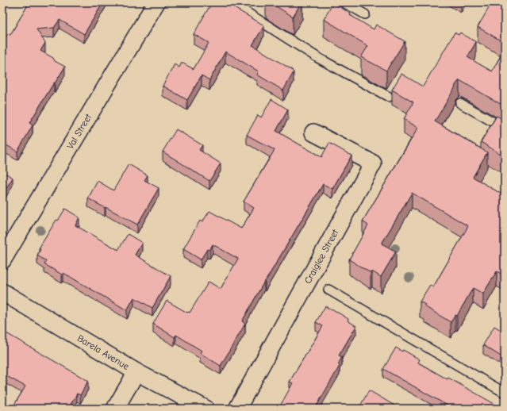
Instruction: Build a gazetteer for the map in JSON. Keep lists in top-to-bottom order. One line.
{"streets":{"street":["Val Street","Craiglee Street","Barela Avenue"]}}
